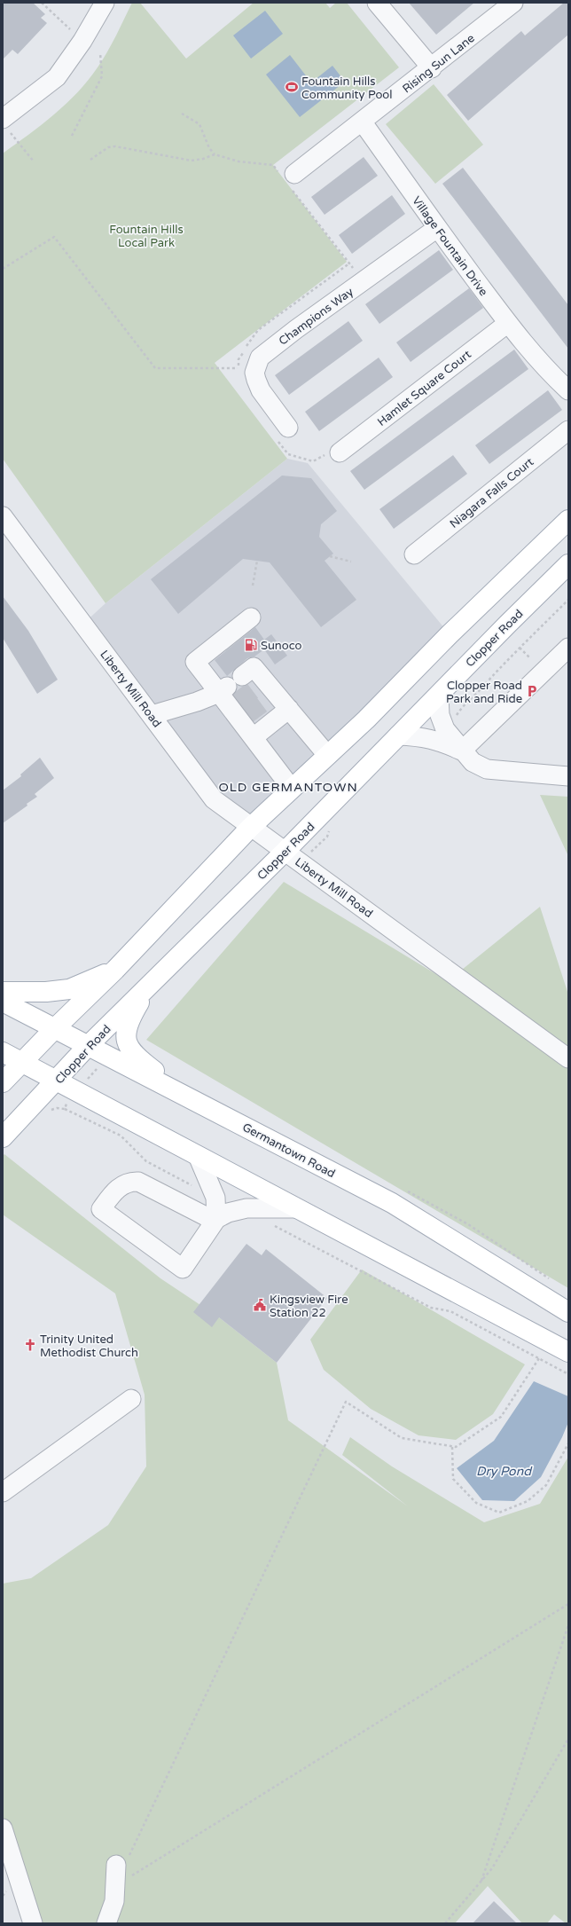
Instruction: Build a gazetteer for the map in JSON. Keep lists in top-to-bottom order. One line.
{"streets":{"main road":["Clopper Road","Germantown Road"],"street":["Rising Sun Lane","Village Fountain Drive","Champions Way","Hamlet Square Court","Niagara Falls Court","Liberty Mill Road"]},"crossings":[["Rising Sun Lane","Village Fountain Drive"],["Village Fountain Drive","Champions Way"],["Village Fountain Drive","Hamlet Square Court"],["Clopper Road","Liberty Mill Road"],["Clopper Road","Germantown Road"]],"districts":["OLD GERMANTOWN"],"water":["Dry Pond"],"parks":["Fountain Hills Local Park"],"places":{"sports":["Fountain Hills Community Pool"],"fuel station":["Sunoco"],"parking":["Clopper Road Park and Ride"],"public building":["Kingsview Fire Station 22"],"church":["Trinity United Methodist Church"]}}
